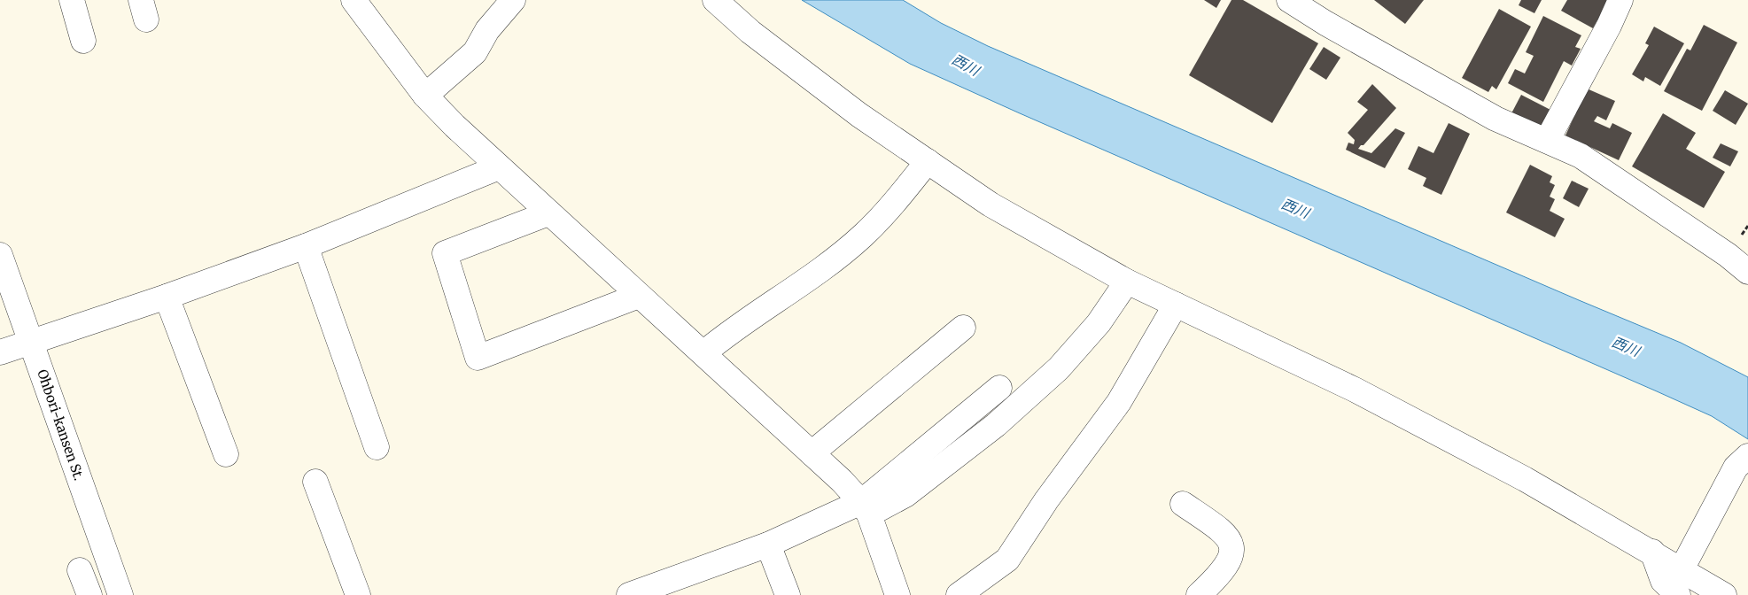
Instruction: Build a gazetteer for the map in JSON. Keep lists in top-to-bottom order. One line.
{"streets":{"street":["Ohbori-kansen St."]},"water":["西川"]}
